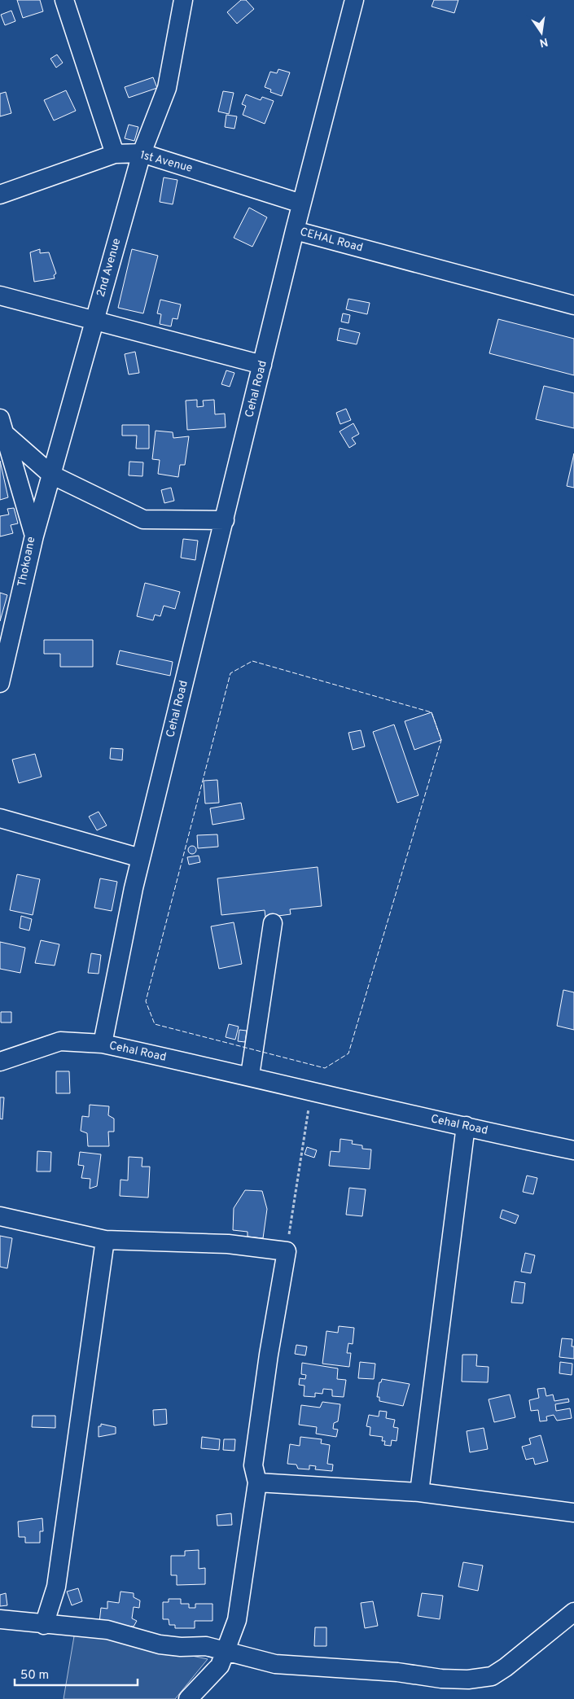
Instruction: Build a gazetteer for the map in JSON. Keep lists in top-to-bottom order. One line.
{"streets":{"street":["1st Avenue","CEHAL Road","2nd Avenue","Cehal Road","Thokoane"]},"crossings":[["1st Avenue","CEHAL Road"],["1st Avenue","2nd Avenue"],["CEHAL Road","Cehal Road"],["2nd Avenue","Thokoane"]],"scale_bar":"50 m","north":"bottom"}
